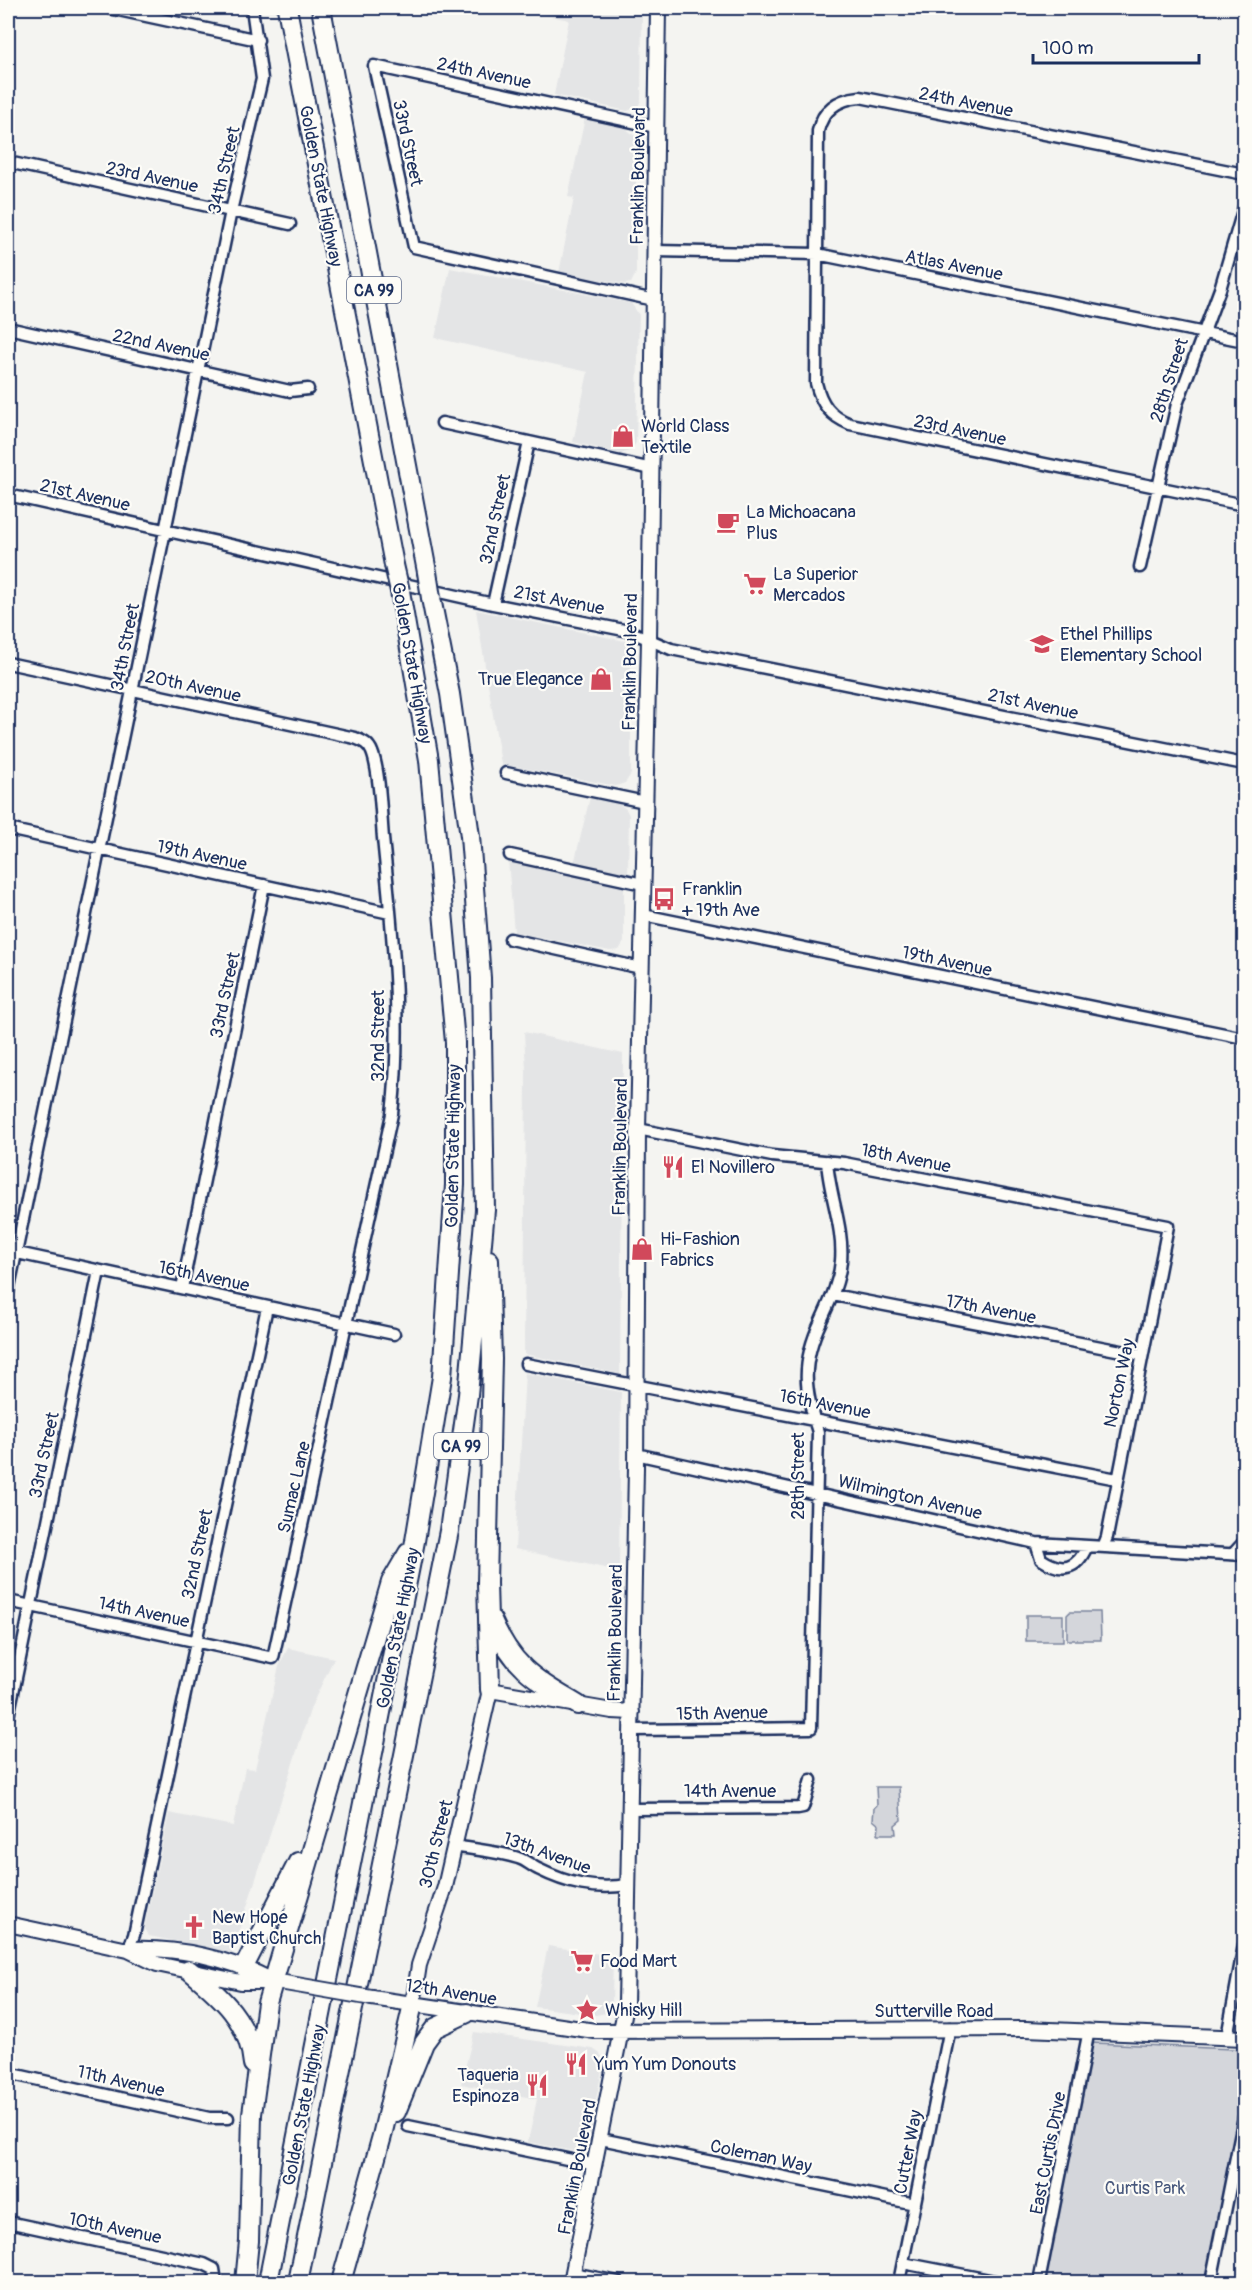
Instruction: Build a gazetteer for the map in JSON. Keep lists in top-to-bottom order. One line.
{"streets":{"highway":["Golden State Highway","CA 99"],"main road":["Franklin Boulevard","30th Street","12th Avenue","Sutterville Road"],"street":["24th Avenue","33rd Street","34th Street","23rd Avenue","Atlas Avenue","22nd Avenue","28th Street","21st Avenue","32nd Street","20th Avenue","19th Avenue","18th Avenue","16th Avenue","17th Avenue","Norton Way","Sumac Lane","Wilmington Avenue","14th Avenue","15th Avenue","13th Avenue","11th Avenue","Cutter Way","East Curtis Drive","Coleman Way","10th Avenue"]},"crossings":[["24th Avenue","33rd Street"],["24th Avenue","Franklin Boulevard"],["24th Avenue","23rd Avenue"],["24th Avenue","Atlas Avenue"],["33rd Street","Franklin Boulevard"],["33rd Street","19th Avenue"],["33rd Street","16th Avenue"],["33rd Street","14th Avenue"],["34th Street","23rd Avenue"],["34th Street","22nd Avenue"],["34th Street","21st Avenue"],["34th Street","20th Avenue"],["34th Street","19th Avenue"],["34th Street","16th Avenue"],["Franklin Boulevard","Atlas Avenue"],["Franklin Boulevard","21st Avenue"],["Franklin Boulevard","19th Avenue"],["Franklin Boulevard","18th Avenue"],["Franklin Boulevard","16th Avenue"],["Franklin Boulevard","Wilmington Avenue"],["Franklin Boulevard","14th Avenue"],["Franklin Boulevard","15th Avenue"],["Franklin Boulevard","13th Avenue"],["Franklin Boulevard","12th Avenue"],["Franklin Boulevard","Sutterville Road"],["Franklin Boulevard","Coleman Way"],["23rd Avenue","Atlas Avenue"],["23rd Avenue","28th Street"],["Atlas Avenue","28th Street"],["28th Street","18th Avenue"],["28th Street","16th Avenue"],["28th Street","17th Avenue"],["28th Street","Wilmington Avenue"],["28th Street","15th Avenue"],["21st Avenue","32nd Street"],["32nd Street","20th Avenue"],["32nd Street","19th Avenue"],["32nd Street","16th Avenue"],["32nd Street","Sumac Lane"],["32nd Street","14th Avenue"],["32nd Street","12th Avenue"],["18th Avenue","Norton Way"],["16th Avenue","Norton Way"],["16th Avenue","Sumac Lane"],["17th Avenue","Norton Way"],["Norton Way","Wilmington Avenue"],["Sumac Lane","14th Avenue"],["30th Street","13th Avenue"],["30th Street","12th Avenue"],["12th Avenue","Sutterville Road"],["Sutterville Road","Cutter Way"],["Sutterville Road","East Curtis Drive"],["Cutter Way","Coleman Way"]],"parks":["Curtis Park"],"places":{"shop":["World Class Textile","True Elegance","Hi-Fashion Fabrics"],"cafe":["La Michoacana Plus"],"supermarket":["La Superior Mercados","Food Mart"],"school or university":["Ethel Phillips Elementary School"],"bus stop":["Franklin + 19th Ave"],"restaurant":["El Novillero","Yum Yum Donouts","Taqueria Espinoza"],"church":["New Hope Baptist Church"],"place":["Whisky Hill"]},"scale_bar":"100 m"}
